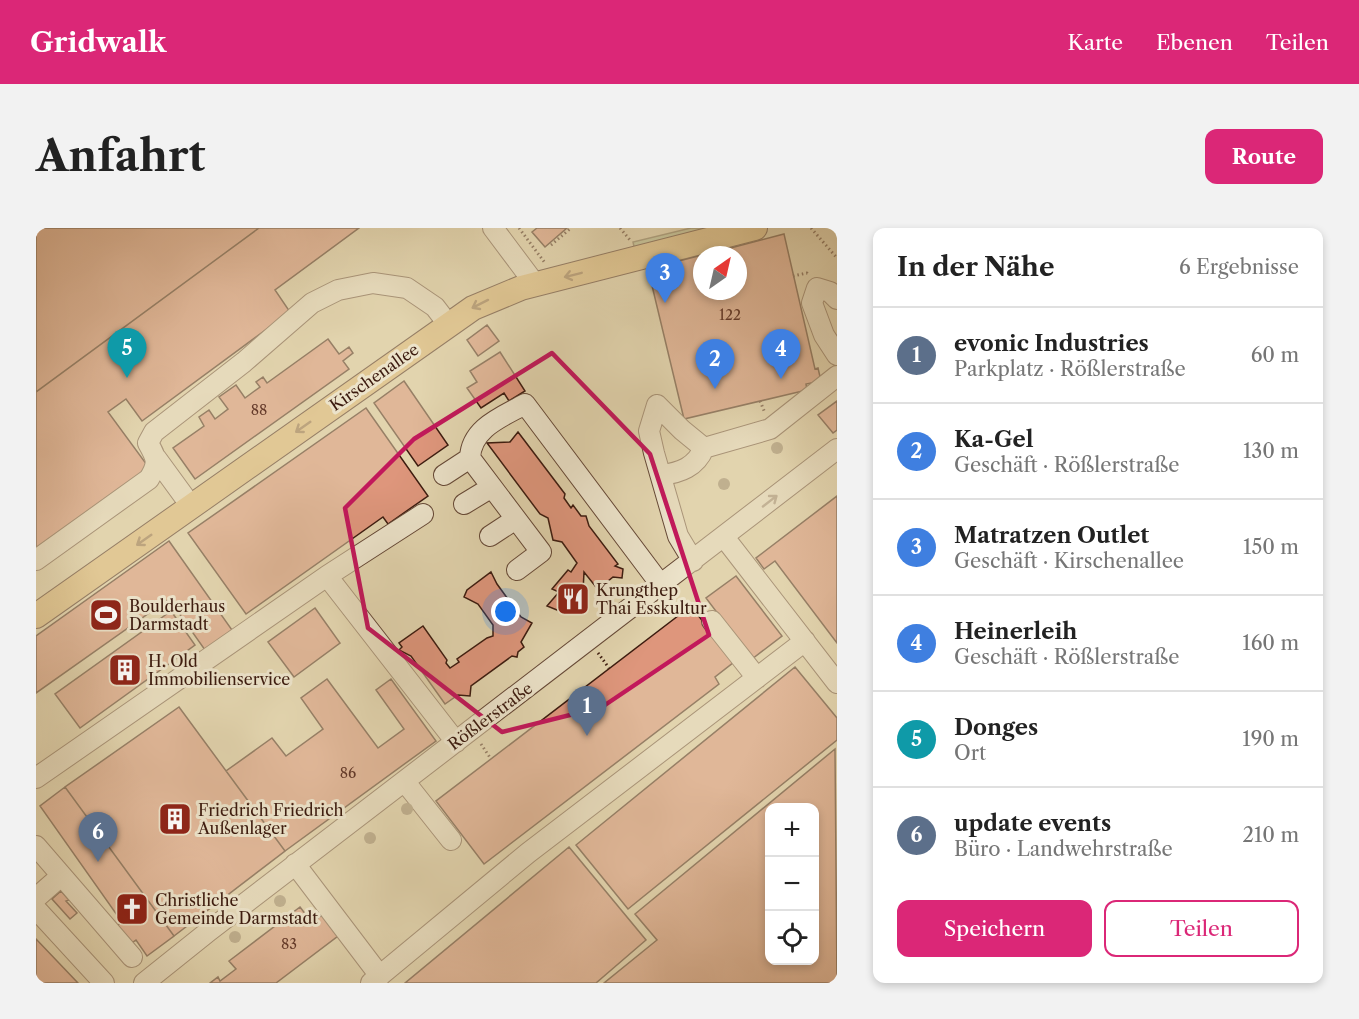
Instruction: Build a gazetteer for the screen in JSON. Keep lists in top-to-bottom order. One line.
{"streets":{"main road":["Kirschenallee"],"street":["Rößlerstraße"]},"one_way":["Kirschenallee"],"places":{"restaurant":["Krungthep Thai Esskultur"],"sports":["Boulderhaus Darmstadt"],"building":["H. Old Immobilienservice","Friedrich Friedrich Außenlager"],"church":["Christliche Gemeinde Darmstadt"]},"house_numbers":["122","88","86","83"],"north":"top right","page":{"header":"Gridwalk","nav":["Karte","Ebenen","Teilen"],"buttons":["Route",["Speichern","Teilen"]],"title":"Anfahrt","heading":["In der Nähe","6 Ergebnisse"],"pins":["3","5","4","2","1","6"],"list":[{"mark":"1","name":"evonic Industries","note":"Parkplatz · Rößlerstraße","value":"60 m"},{"mark":"2","name":"Ka-Gel","note":"Geschäft · Rößlerstraße","value":"130 m"},{"mark":"3","name":"Matratzen Outlet","note":"Geschäft · Kirschenallee","value":"150 m"},{"mark":"4","name":"Heinerleih","note":"Geschäft · Rößlerstraße","value":"160 m"},{"mark":"5","name":"Donges","note":"Ort","value":"190 m"},{"mark":"6","name":"update events","note":"Büro · Landwehrstraße","value":"210 m"}],"map_buttons":["+","−"]}}
